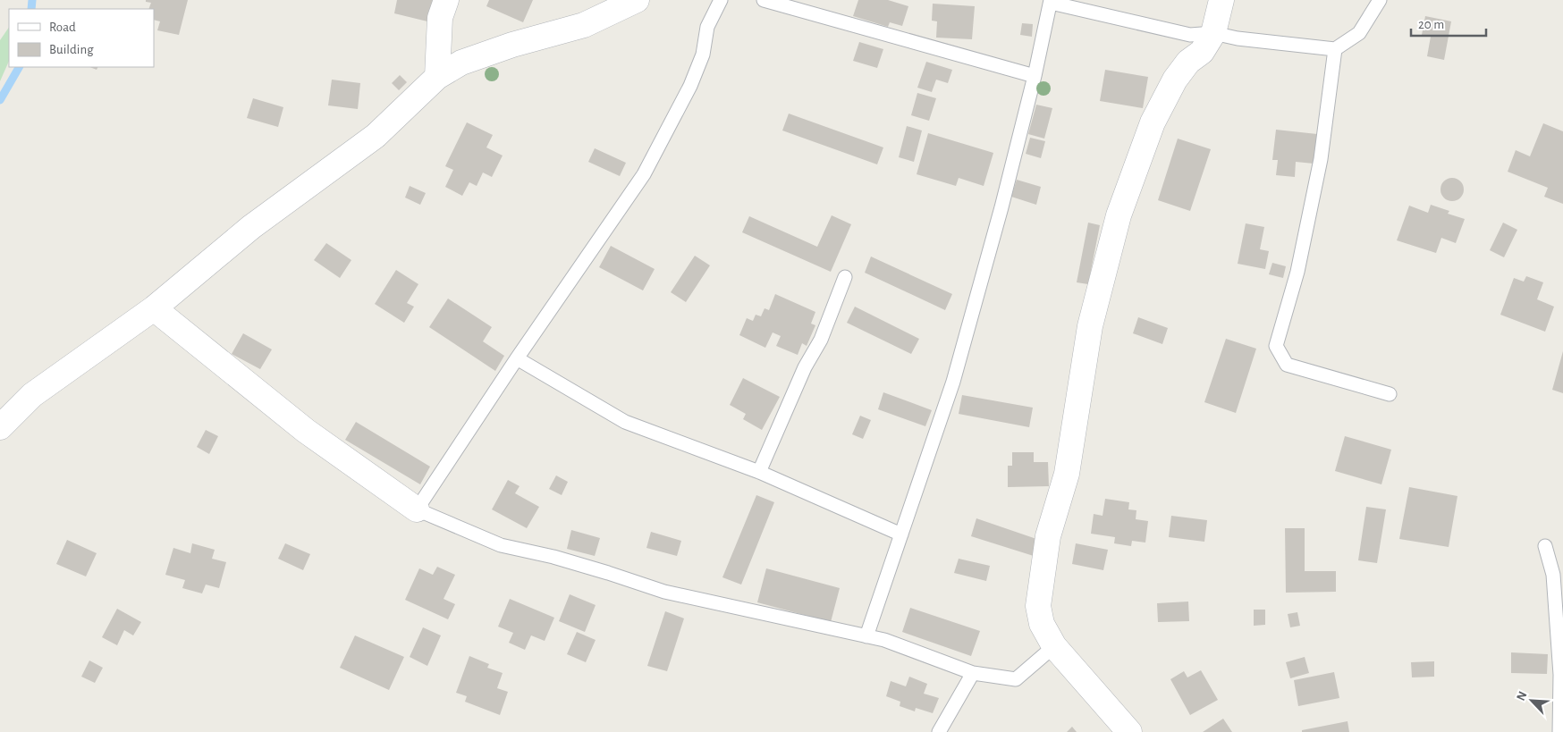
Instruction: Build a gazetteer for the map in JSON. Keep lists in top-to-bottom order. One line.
{"legend":["Road","Building"],"scale_bar":"20 m","north":"top left"}
